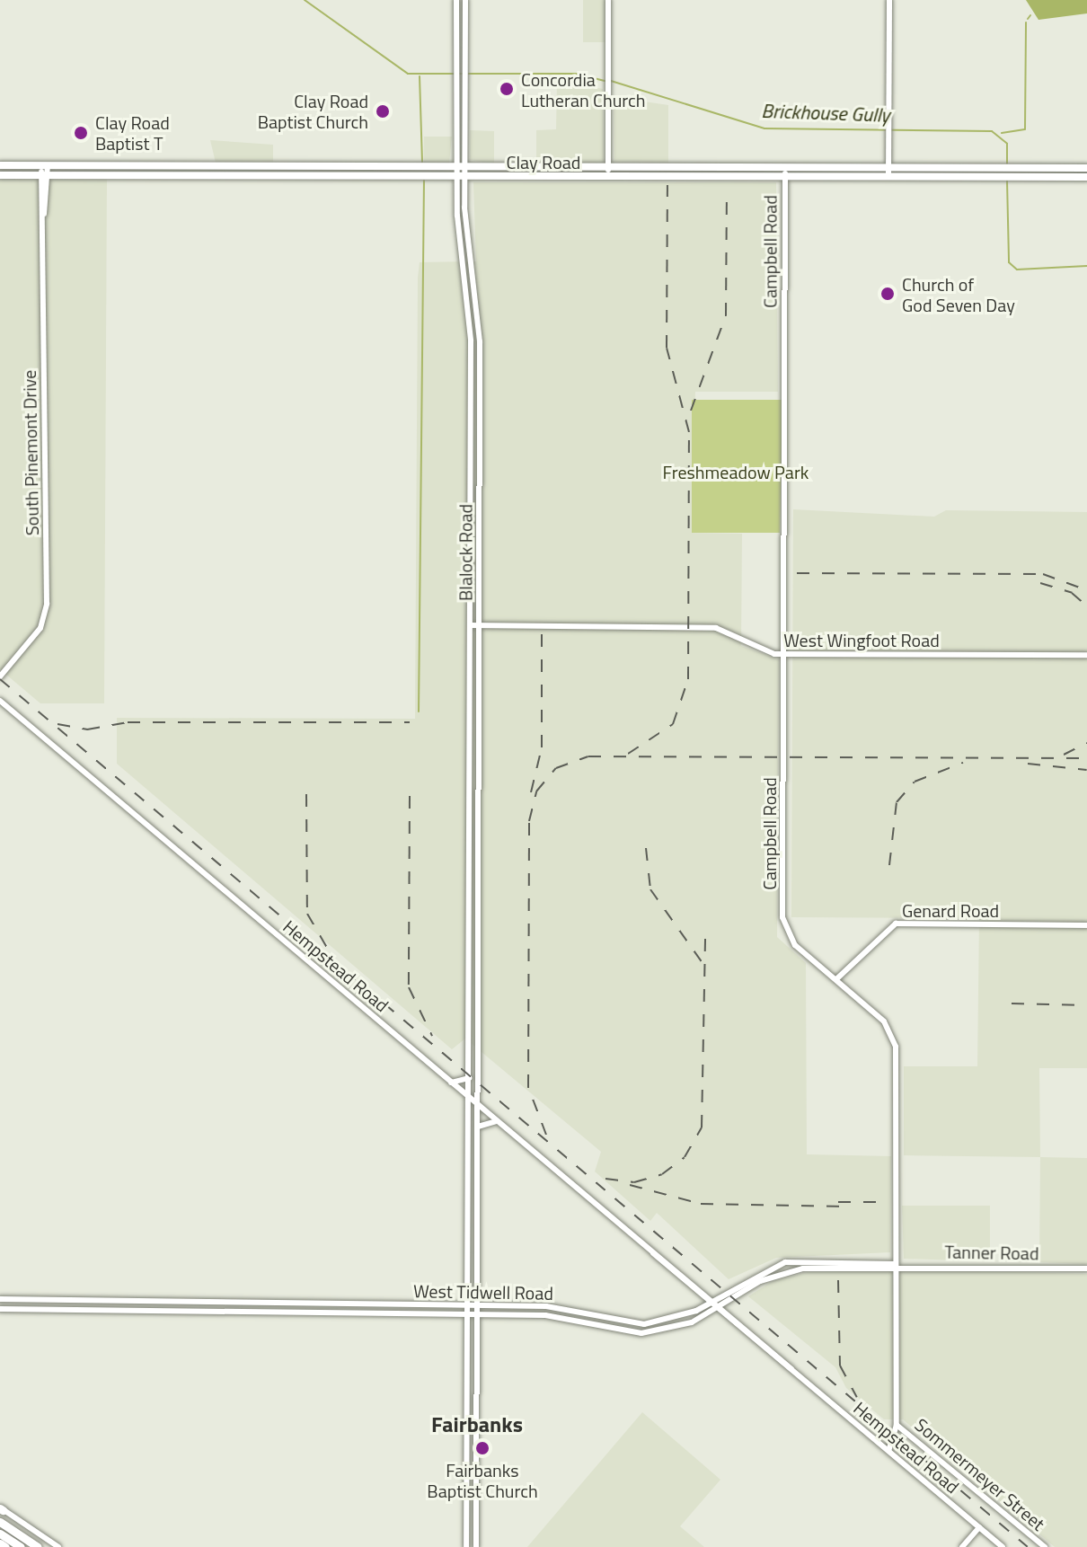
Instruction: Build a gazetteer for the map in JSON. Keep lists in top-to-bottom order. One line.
{"streets":{"main road":["Clay Road","Campbell Road","South Pinemont Drive","Blalock Road","West Wingfoot Road","Genard Road","Hempstead Road","Tanner Road","West Tidwell Road","Sommermeyer Street"]},"crossings":[["Clay Road","Campbell Road"],["Clay Road","South Pinemont Drive"],["Clay Road","Blalock Road"],["Campbell Road","West Wingfoot Road"],["Campbell Road","Genard Road"],["Campbell Road","Hempstead Road"],["Campbell Road","Tanner Road"],["Campbell Road","West Tidwell Road"],["Campbell Road","Sommermeyer Street"],["Blalock Road","West Wingfoot Road"],["Blalock Road","Hempstead Road"],["Blalock Road","West Tidwell Road"],["Hempstead Road","West Tidwell Road"],["Tanner Road","West Tidwell Road"]],"districts":["Fairbanks"],"water":["Brickhouse Gully"],"parks":["Freshmeadow Park"],"places":["Concordia Lutheran Church","Clay Road Baptist Church","Clay Road Baptist T","Church of God Seven Day","Fairbanks Baptist Church"]}
